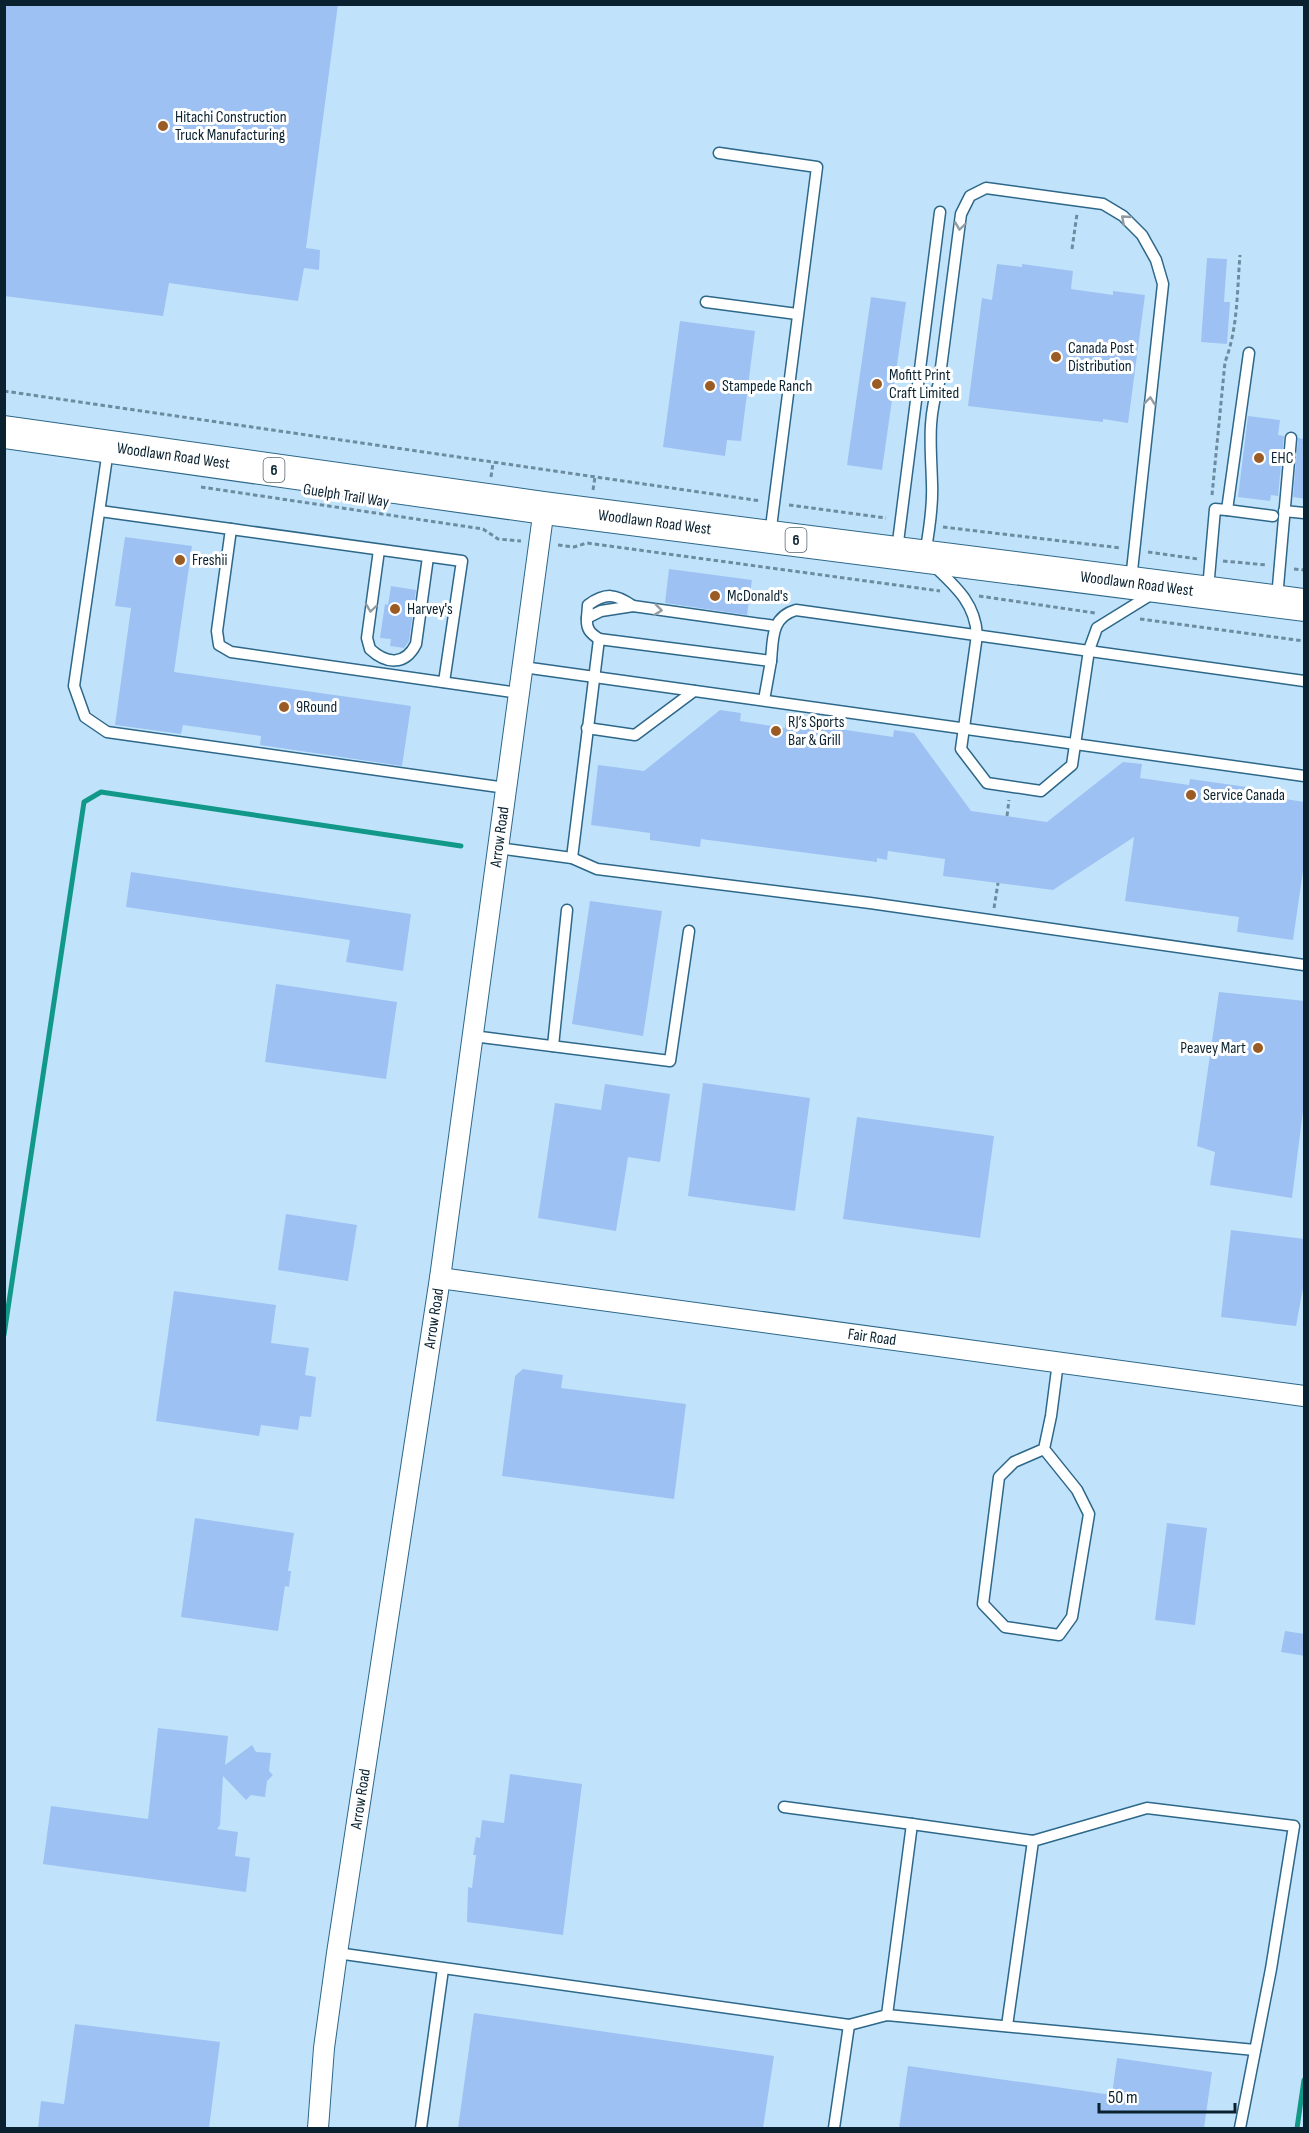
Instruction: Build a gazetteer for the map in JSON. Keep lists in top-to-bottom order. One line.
{"streets":{"main road":["Woodlawn Road West","6"],"street":["Arrow Road","Fair Road"],"path":["Guelph Trail Way"]},"crossings":[["Woodlawn Road West","Arrow Road"],["Guelph Trail Way","Arrow Road"],["Arrow Road","Fair Road"]],"places":["Hitachi Construction Truck Manufacturing","Canada Post Distribution","Mofitt Print Craft Limited","Stampede Ranch","EHC","Freshii","McDonald's","Harvey's","9Round","RJ’s Sports Bar & Grill","Service Canada","Peavey Mart"],"scale_bar":"50 m"}
